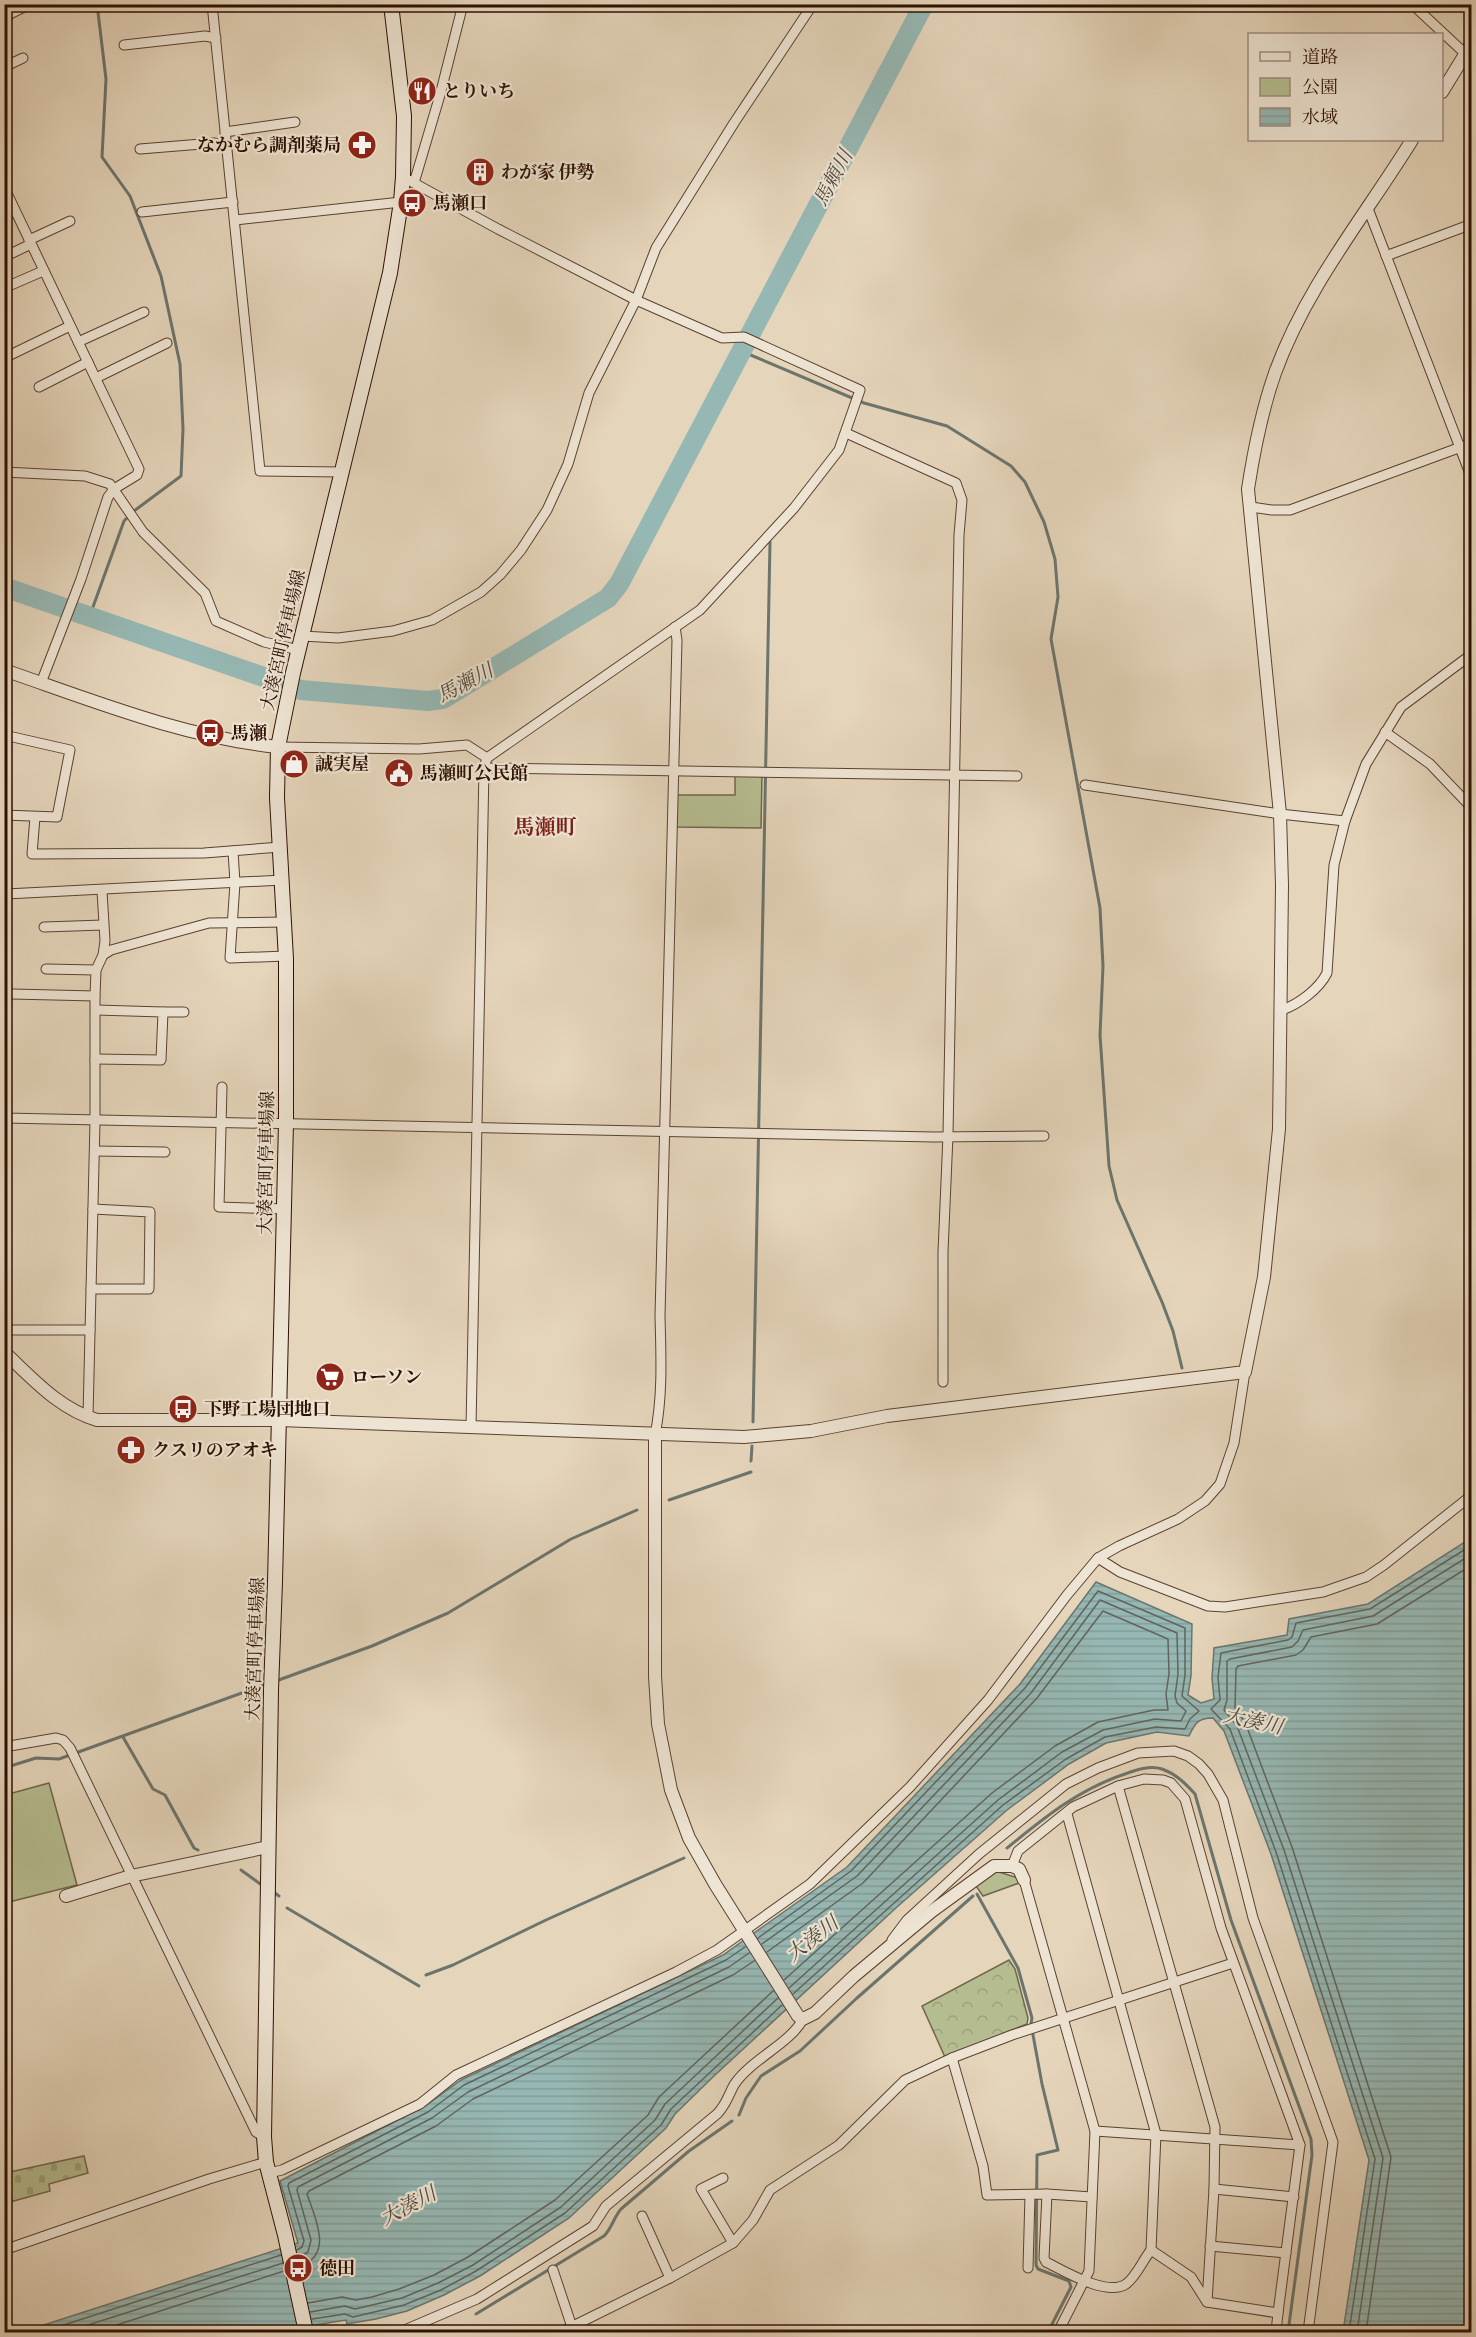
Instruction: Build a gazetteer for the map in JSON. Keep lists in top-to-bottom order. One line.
{"streets":{"main road":["大湊宮町停車場線"]},"districts":["馬瀬町"],"water":["馬頼川","馬瀬川","大湊川"],"places":{"restaurant":["とりいち"],"pharmacy":["なかむら調剤薬局","クスリのアオキ"],"building":["わが家 伊勢"],"bus stop":["馬瀬口","馬瀬","下野工場団地口","徳田"],"shop":["誠実屋"],"public building":["馬瀬町公民館"],"supermarket":["ローソン"]},"legend":["道路","公園","水域"]}
